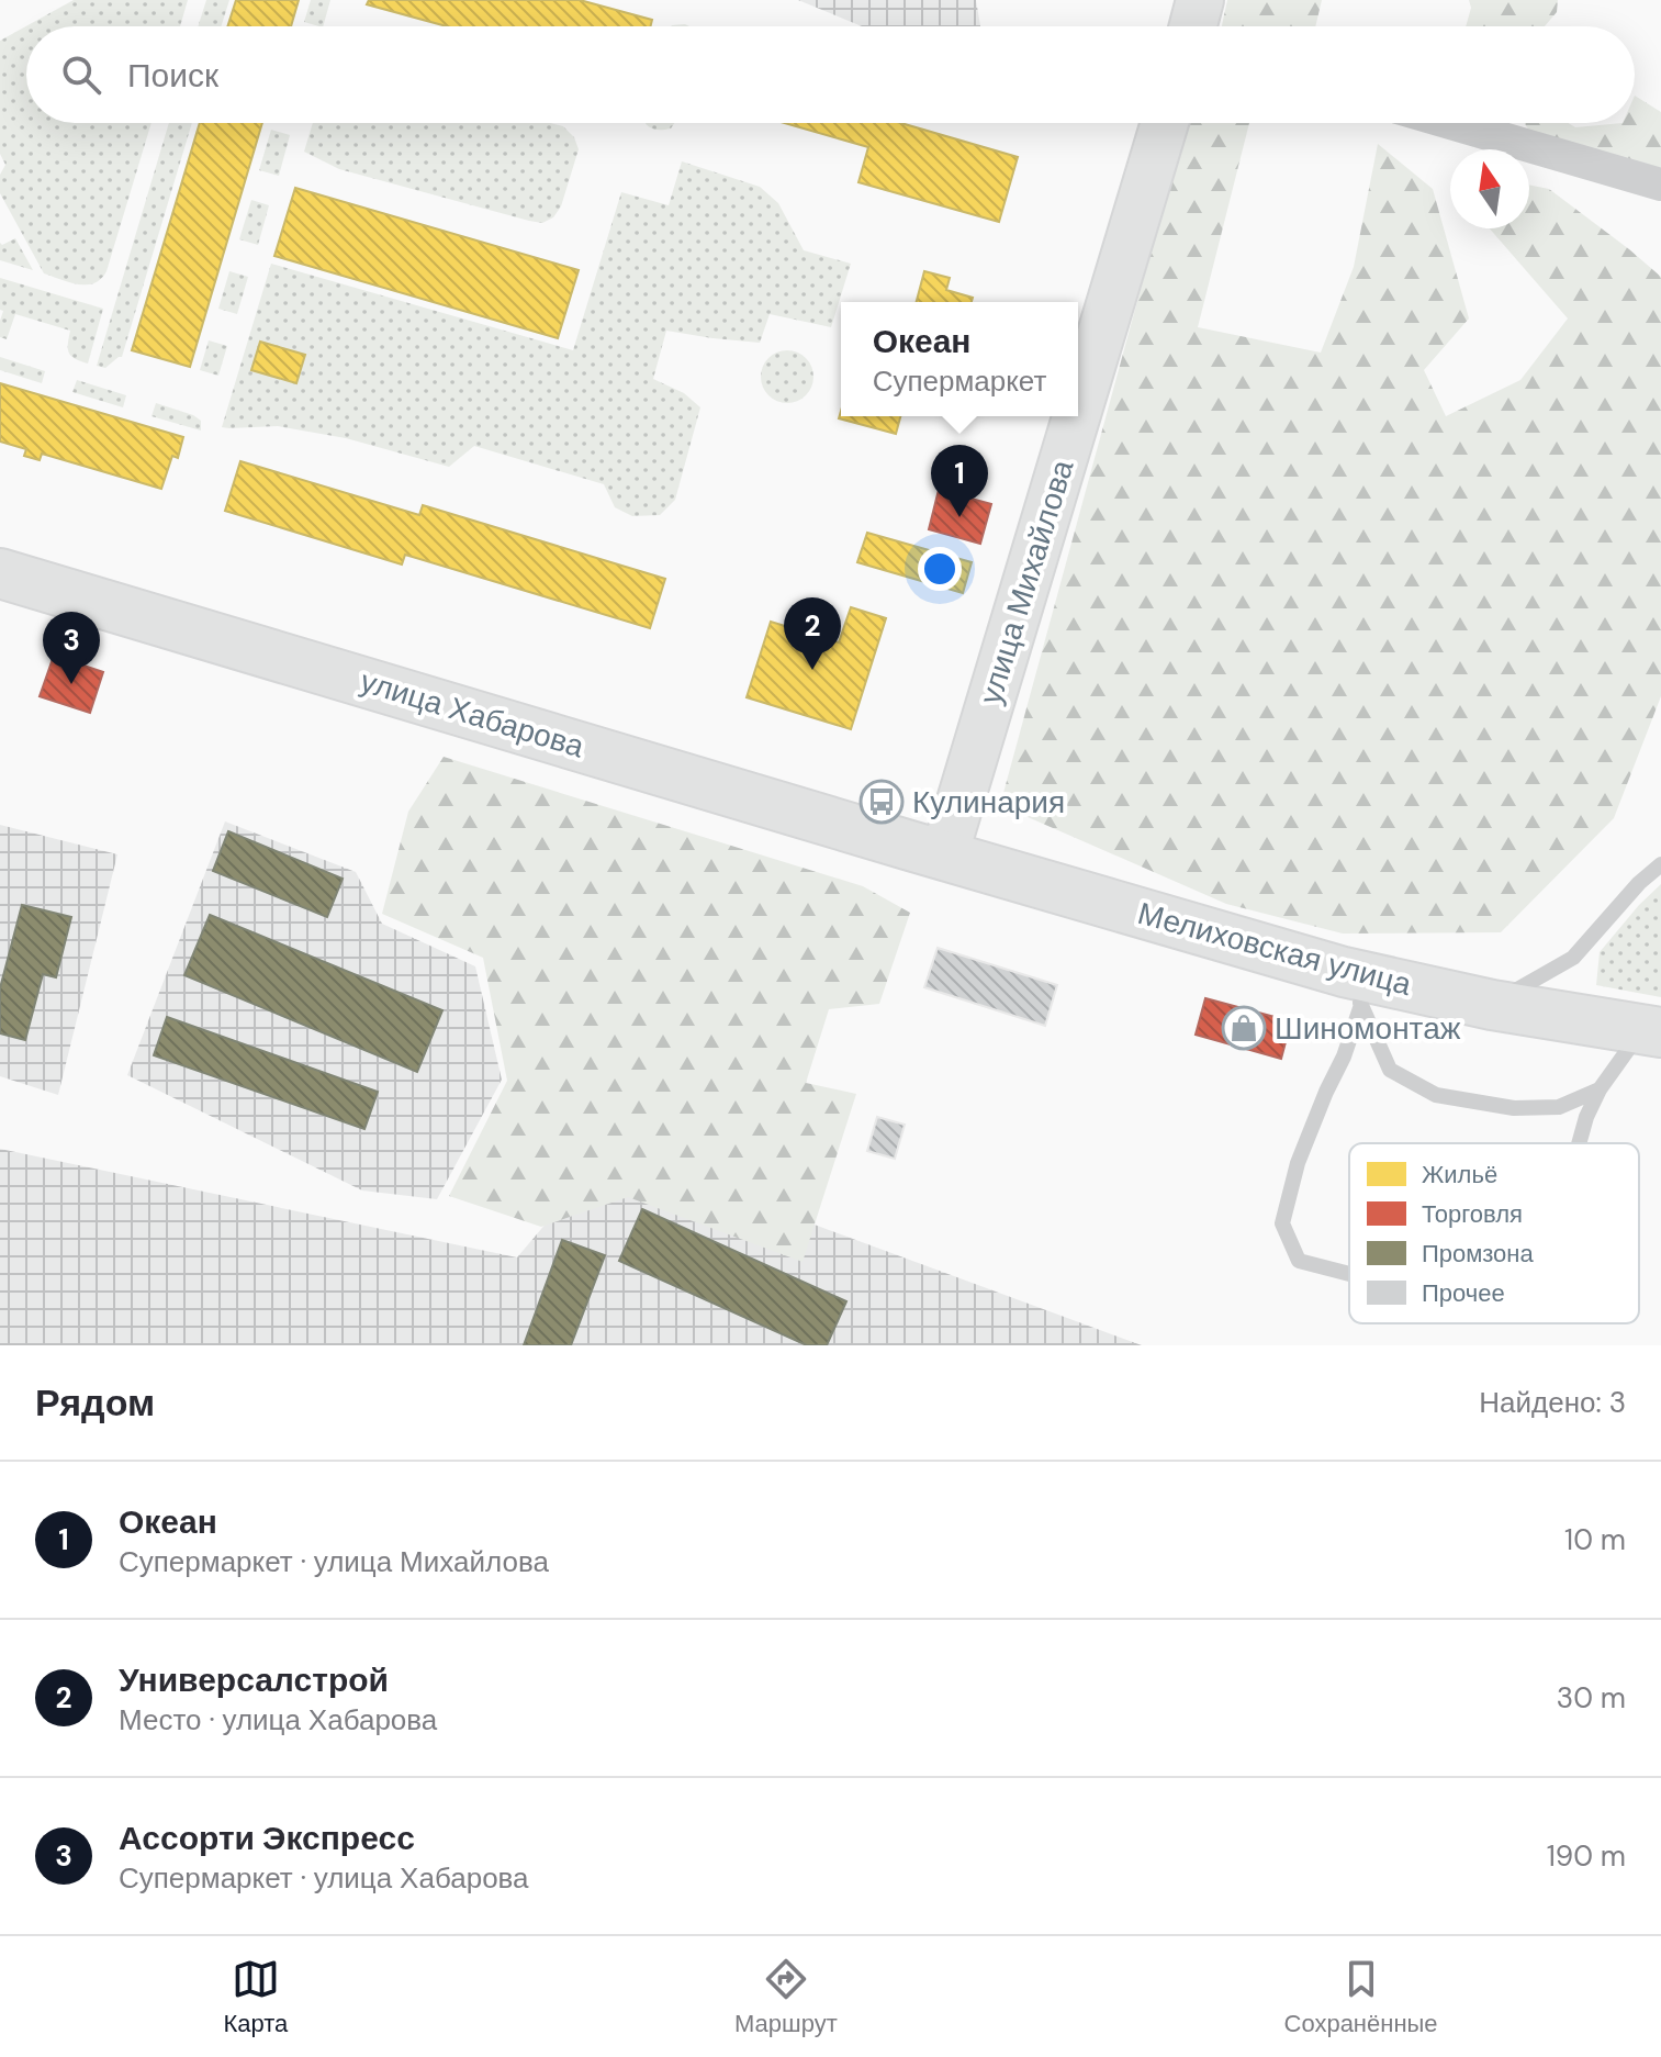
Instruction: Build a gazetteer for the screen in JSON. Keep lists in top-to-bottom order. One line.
{"streets":{"main road":["улица Хабарова","Мелиховская улица"],"street":["улица Михайлова"]},"crossings":[["улица Михайлова","улица Хабарова"],["улица Михайлова","Мелиховская улица"],["улица Хабарова","Мелиховская улица"]],"places":{"bus stop":["Кулинария"],"shop":["Шиномонтаж"]},"legend":["Жильё","Торговля","Промзона","Прочее"],"north":"top","page":{"search":"Поиск","popup":["Океан","Супермаркет"],"pins":["1","2","3"],"heading":["Рядом","Найдено: 3"],"list":[{"mark":"1","name":"Океан","note":"Супермаркет · улица Михайлова","value":"10 m"},{"mark":"2","name":"Универсалстрой","note":"Место · улица Хабарова","value":"30 m"},{"mark":"3","name":"Ассорти Экспресс","note":"Супермаркет · улица Хабарова","value":"190 m"}],"nav":["Карта","Маршрут","Сохранённые"]}}
